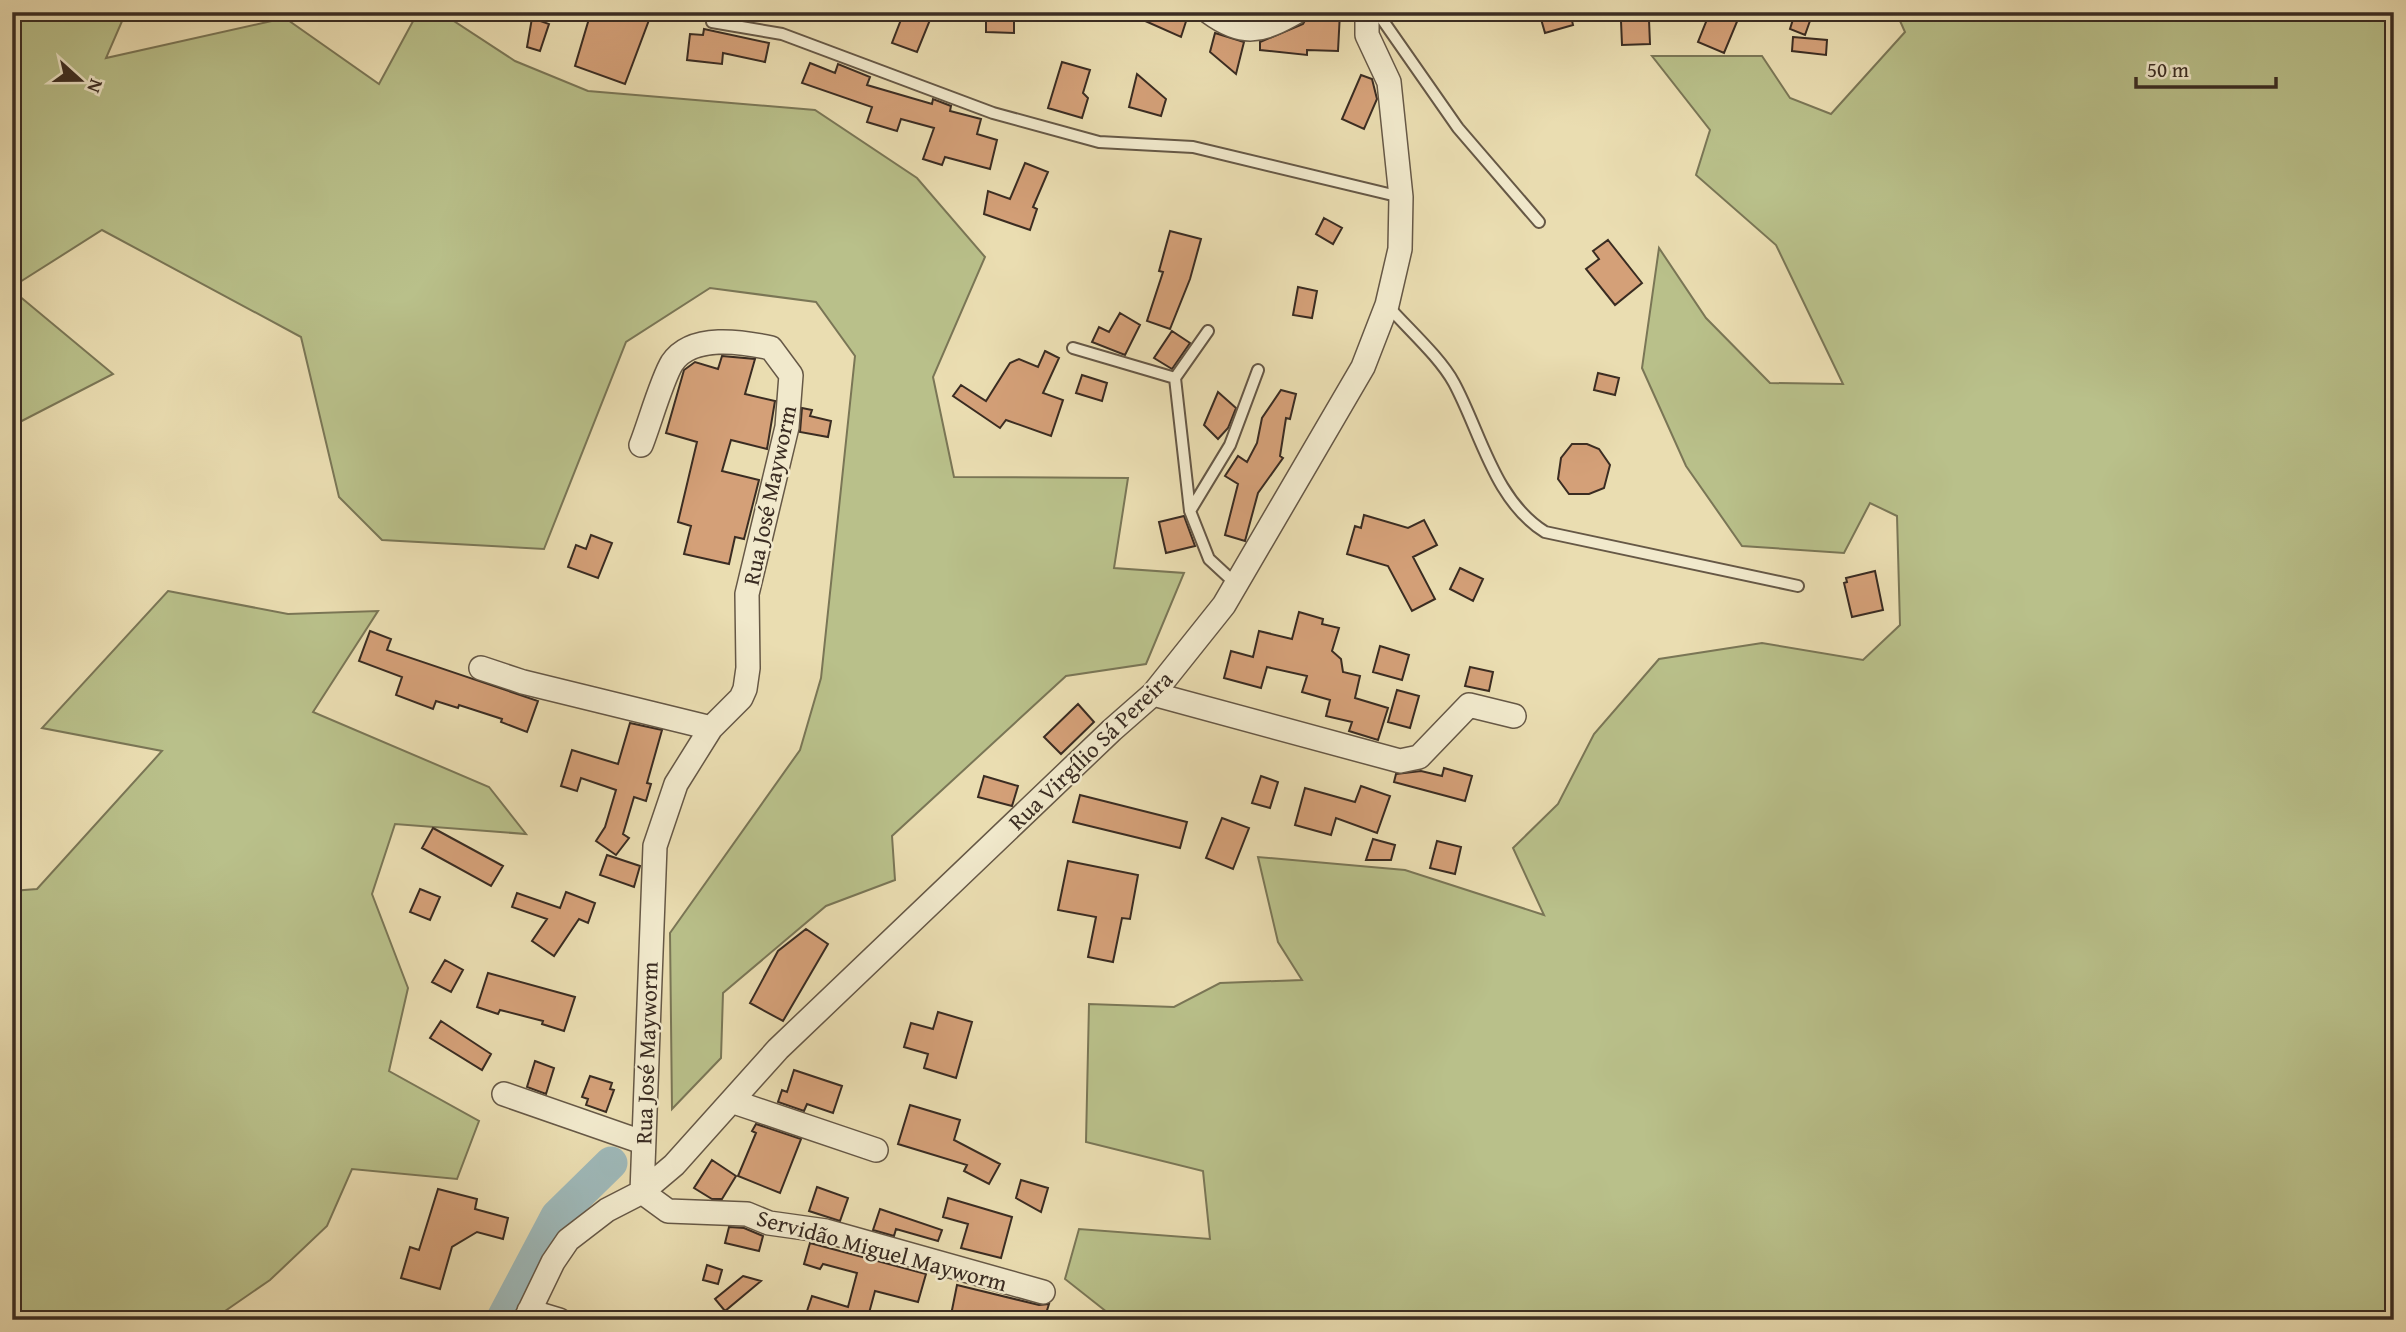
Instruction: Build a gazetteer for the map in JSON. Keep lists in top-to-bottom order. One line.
{"streets":{"street":["Rua José Mayworm","Rua Virgílio Sá Pereira","Servidão Miguel Mayworm"]},"crossings":[["Rua José Mayworm","Rua Virgílio Sá Pereira"],["Rua José Mayworm","Servidão Miguel Mayworm"],["Rua Virgílio Sá Pereira","Servidão Miguel Mayworm"]],"scale_bar":"50 m","north":"right"}
